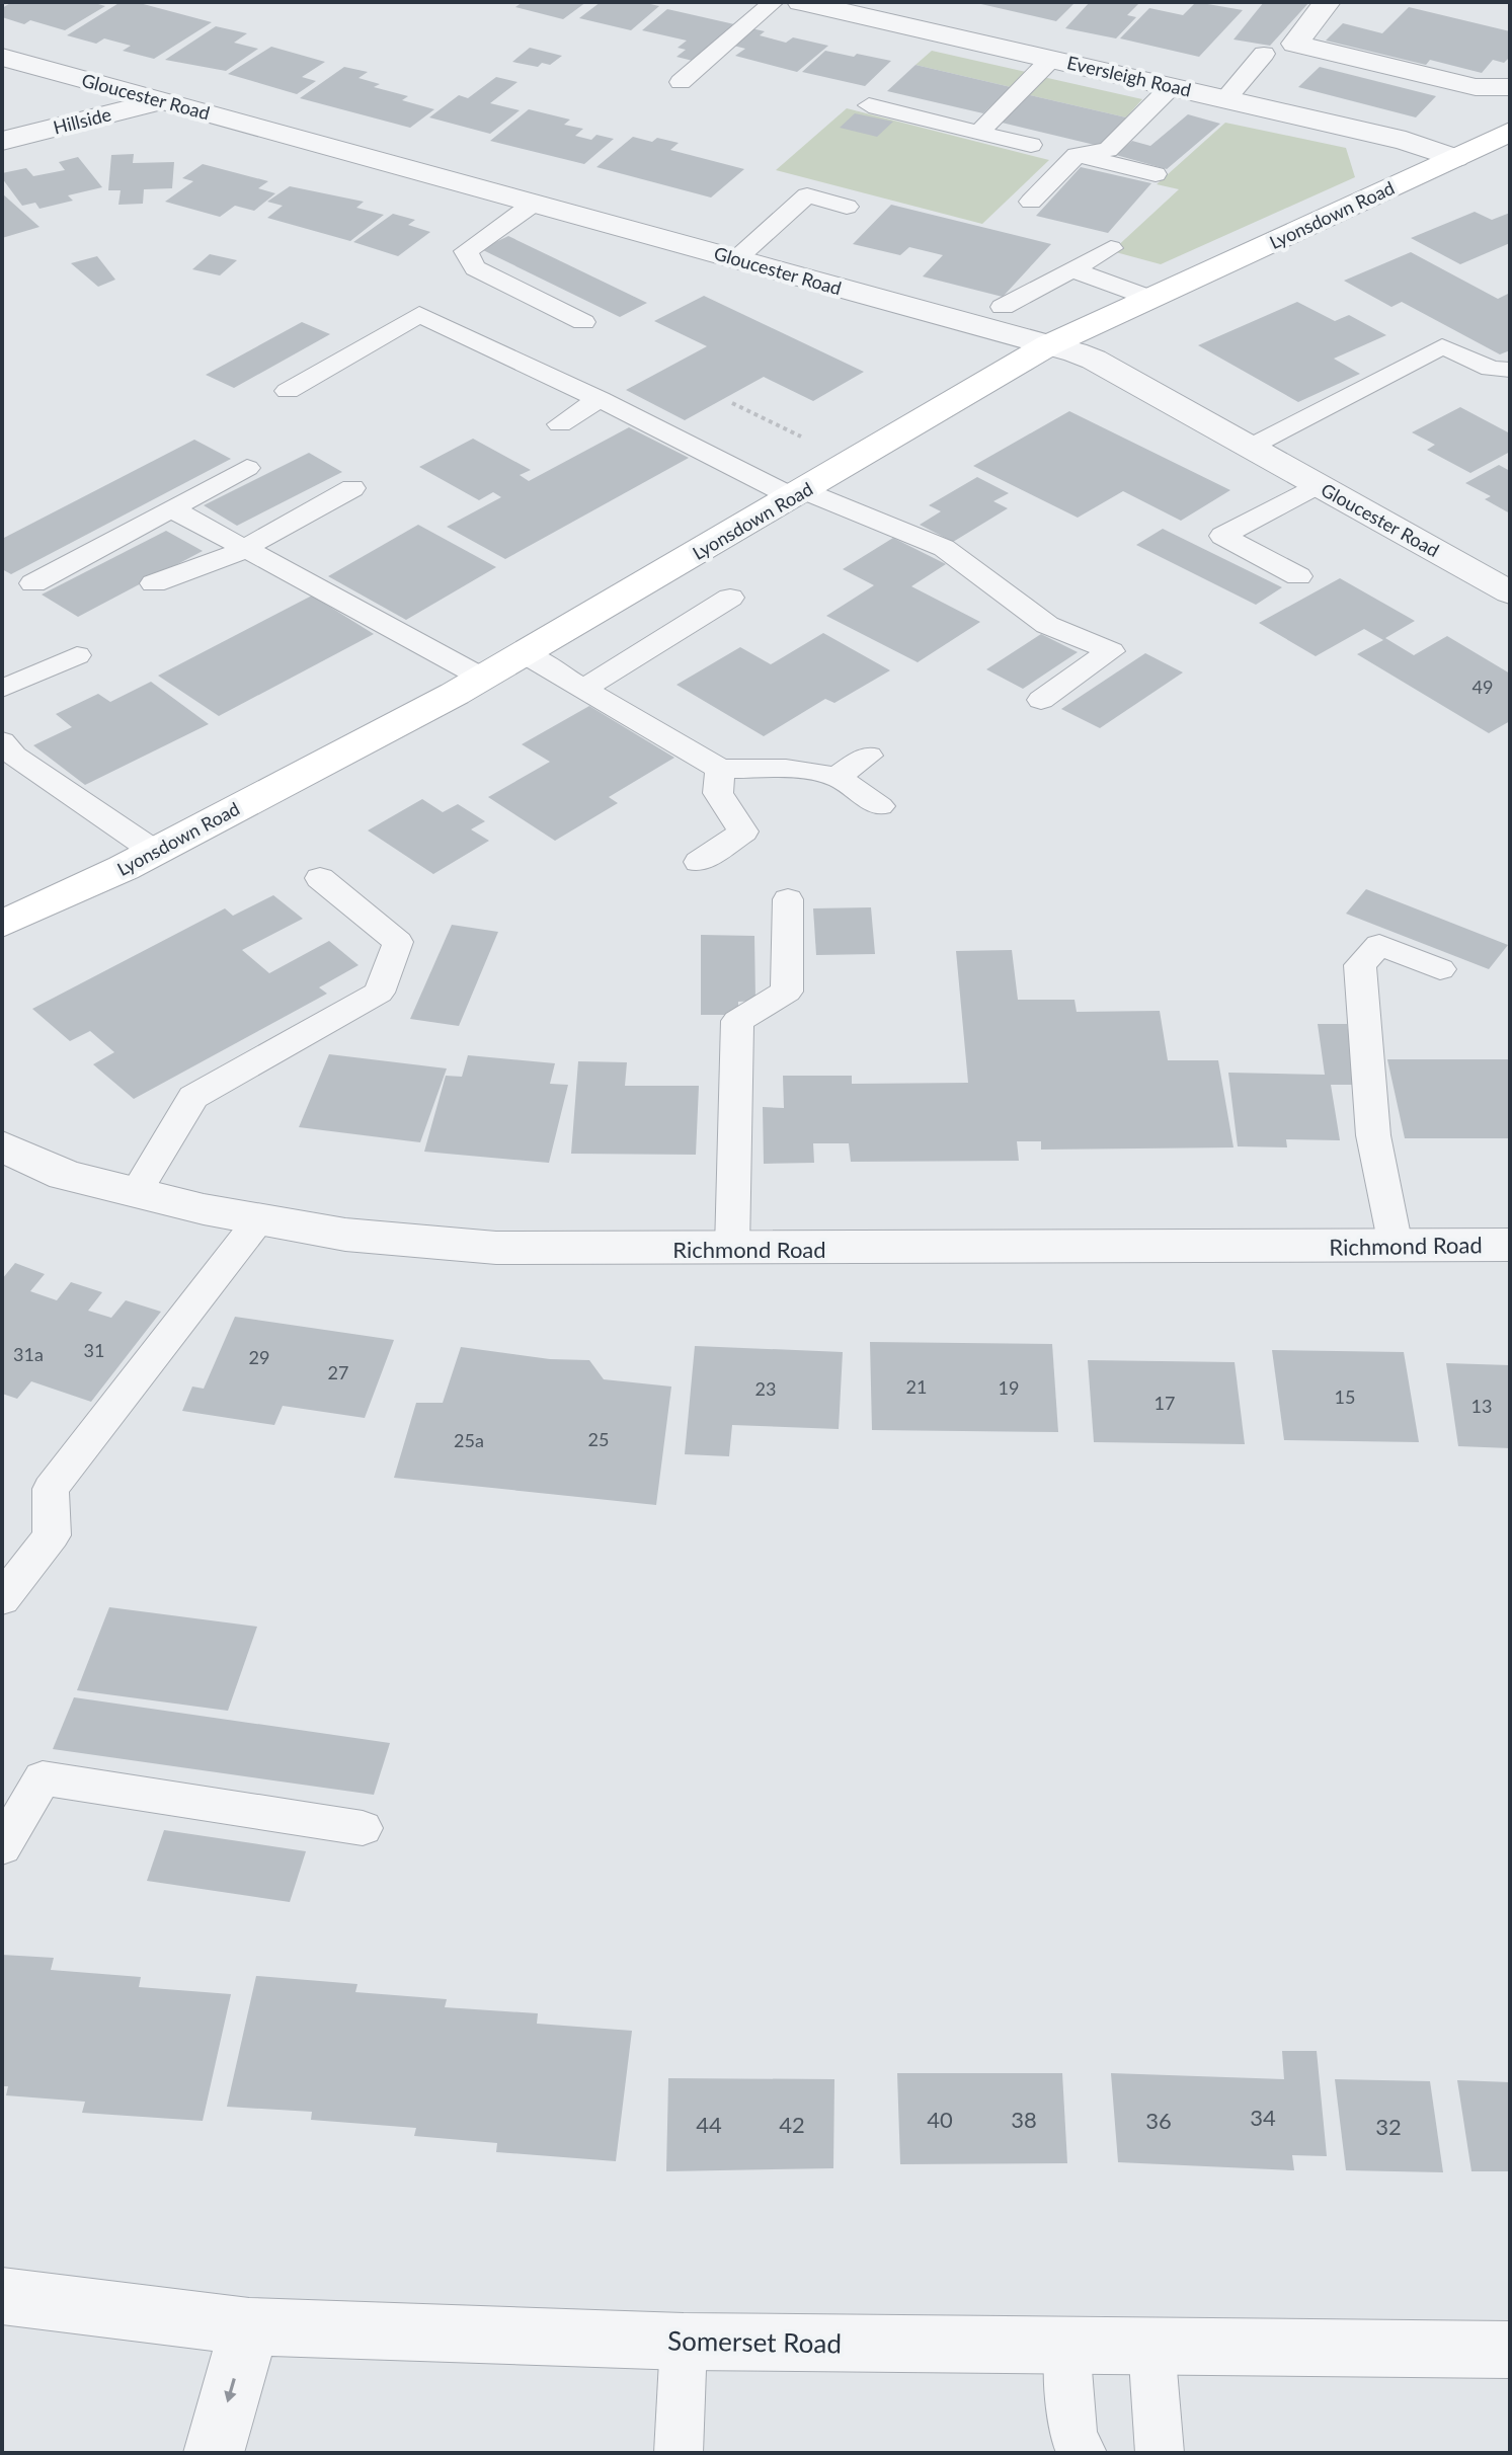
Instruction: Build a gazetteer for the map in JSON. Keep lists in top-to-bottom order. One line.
{"streets":{"street":["Eversleigh Road","Gloucester Road","Hillside","Lyonsdown Road","Richmond Road","Somerset Road"]},"crossings":[["Eversleigh Road","Lyonsdown Road"],["Gloucester Road","Hillside"],["Gloucester Road","Lyonsdown Road"]],"house_numbers":["49","31","31a","29","27","21","19","23","15","17","13","25","25a","34","40","38","36","44","42","32"]}
